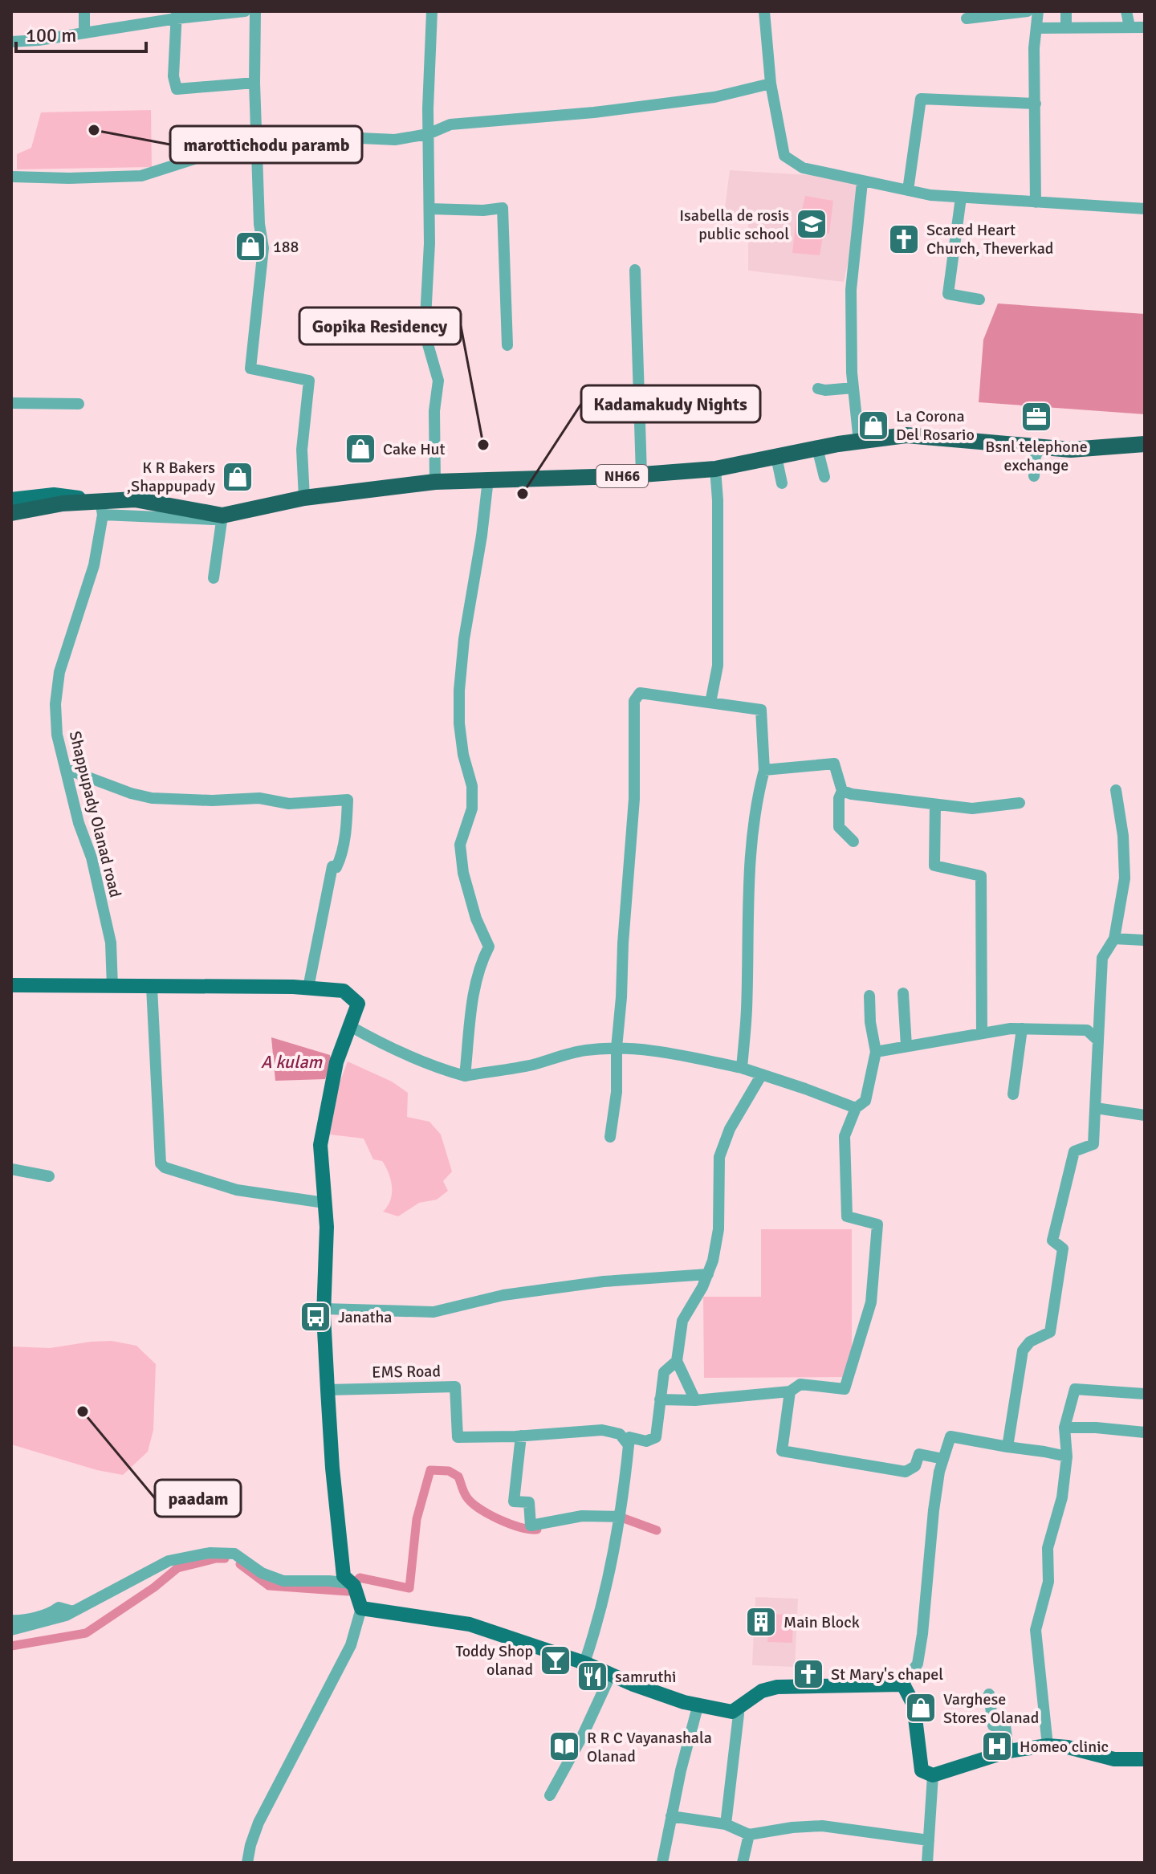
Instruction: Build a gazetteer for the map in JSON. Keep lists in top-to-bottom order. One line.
{"streets":{"highway":["NH66"],"street":["Shappupady Olanad road","EMS Road"]},"crossings":[["NH66","Shappupady Olanad road"]],"water":["A kulam"],"places":{"other":["marottichodu paramb","Gopika Residency","Kadamakudy Nights","paadam"],"school or university":["Isabella de rosis public school"],"church":["Scared Heart Church, Theverkad","St Mary's chapel"],"shop":["188","La Corona Del Rosario","Cake Hut","K R Bakers ,Shappupady","Varghese Stores Olanad"],"office":["Bsnl telephone exchange"],"bus stop":["Janatha"],"building":["Main Block"],"bar":["Toddy Shop olanad"],"restaurant":["samruthi"],"library":["R R C Vayanashala Olanad"],"hospital":["Homeo clinic"]},"scale_bar":"100 m"}
